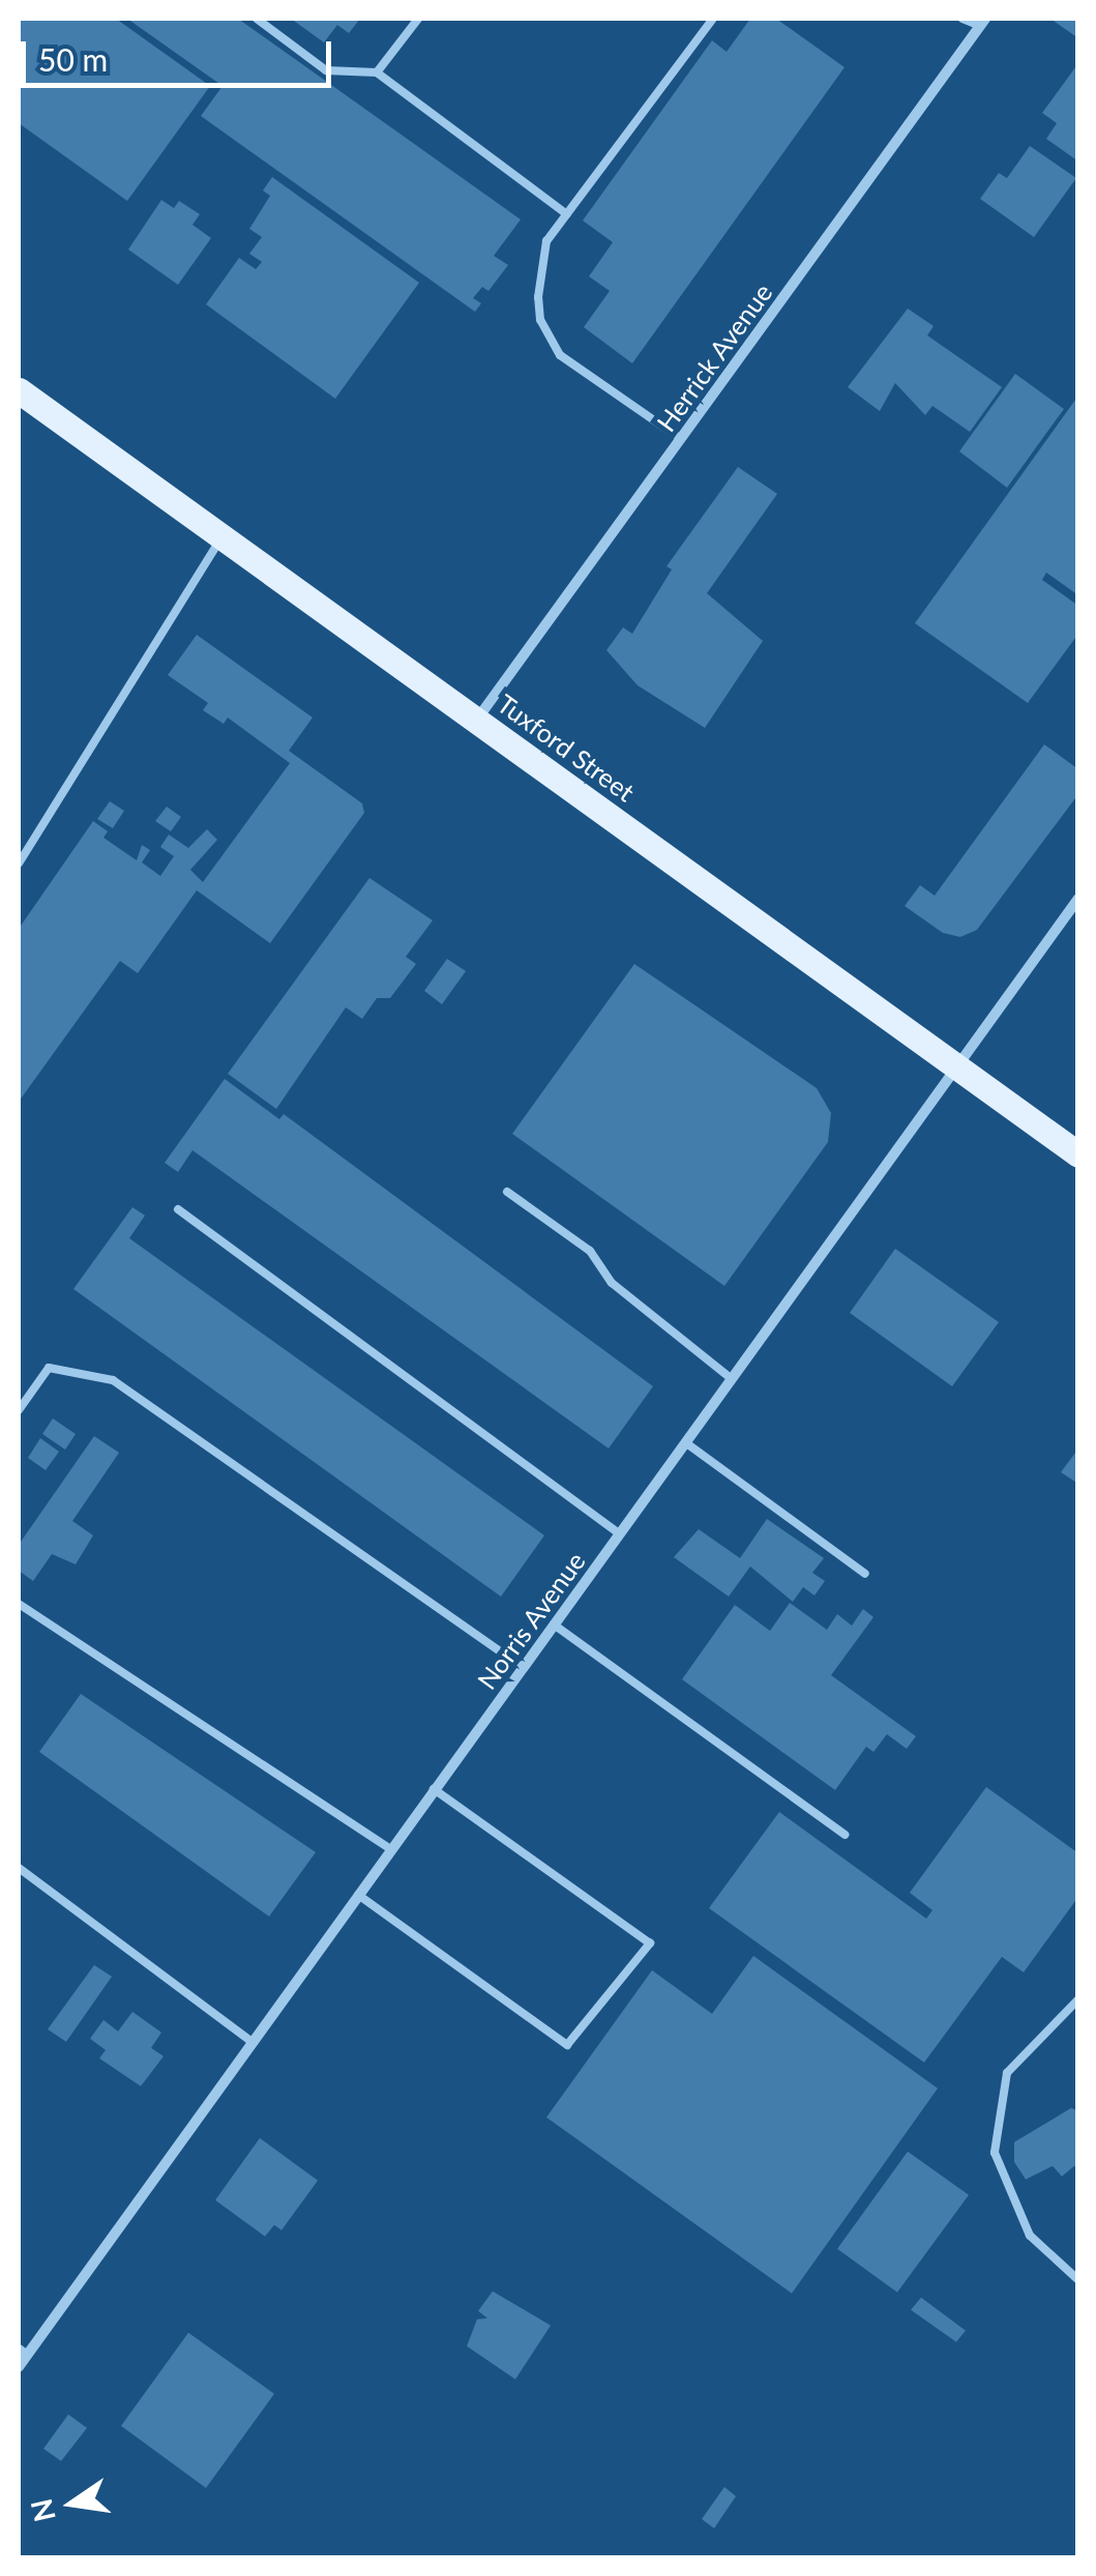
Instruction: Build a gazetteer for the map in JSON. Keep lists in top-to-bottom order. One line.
{"streets":{"main road":["Tuxford Street"],"street":["Herrick Avenue","Norris Avenue"]},"crossings":[["Herrick Avenue","Tuxford Street"],["Tuxford Street","Norris Avenue"]],"scale_bar":"50 m","north":"left"}
